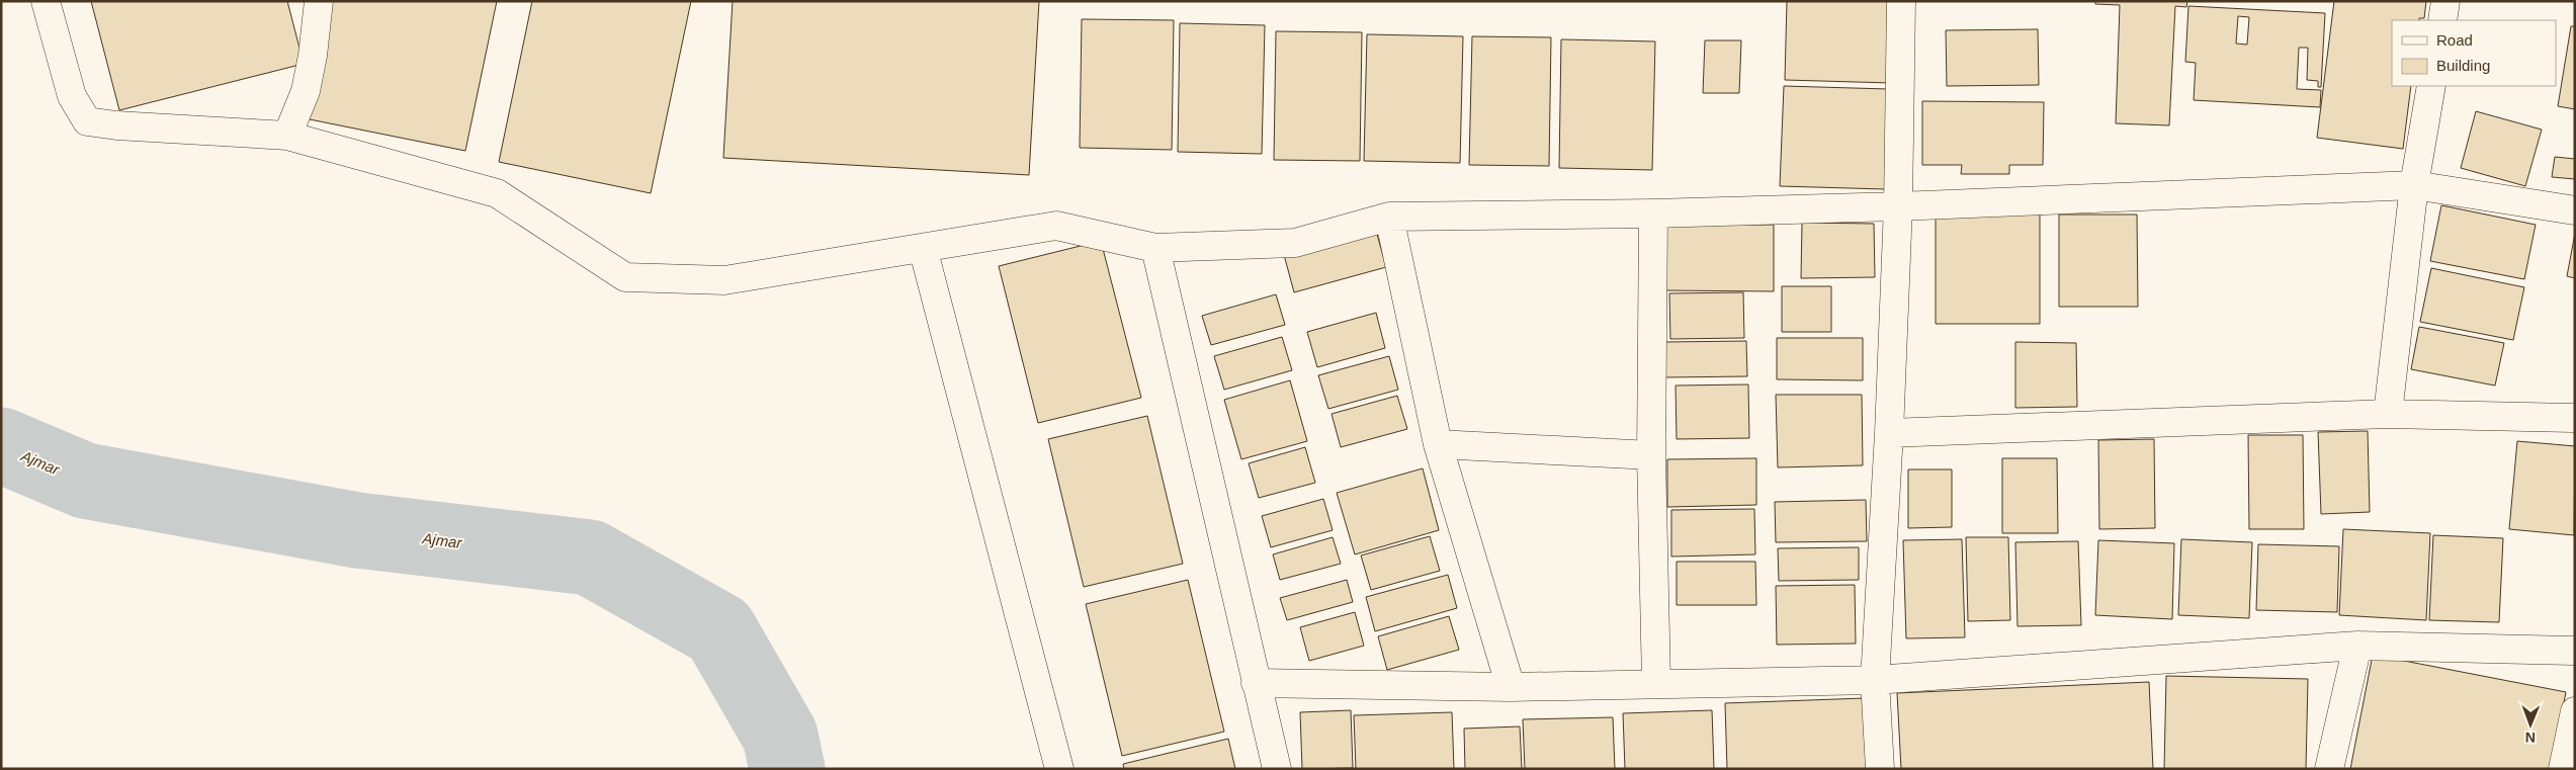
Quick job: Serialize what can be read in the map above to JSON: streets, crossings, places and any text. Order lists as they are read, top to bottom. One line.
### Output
{"water":["Ajmar"],"legend":["Road","Building"],"north":"bottom"}
